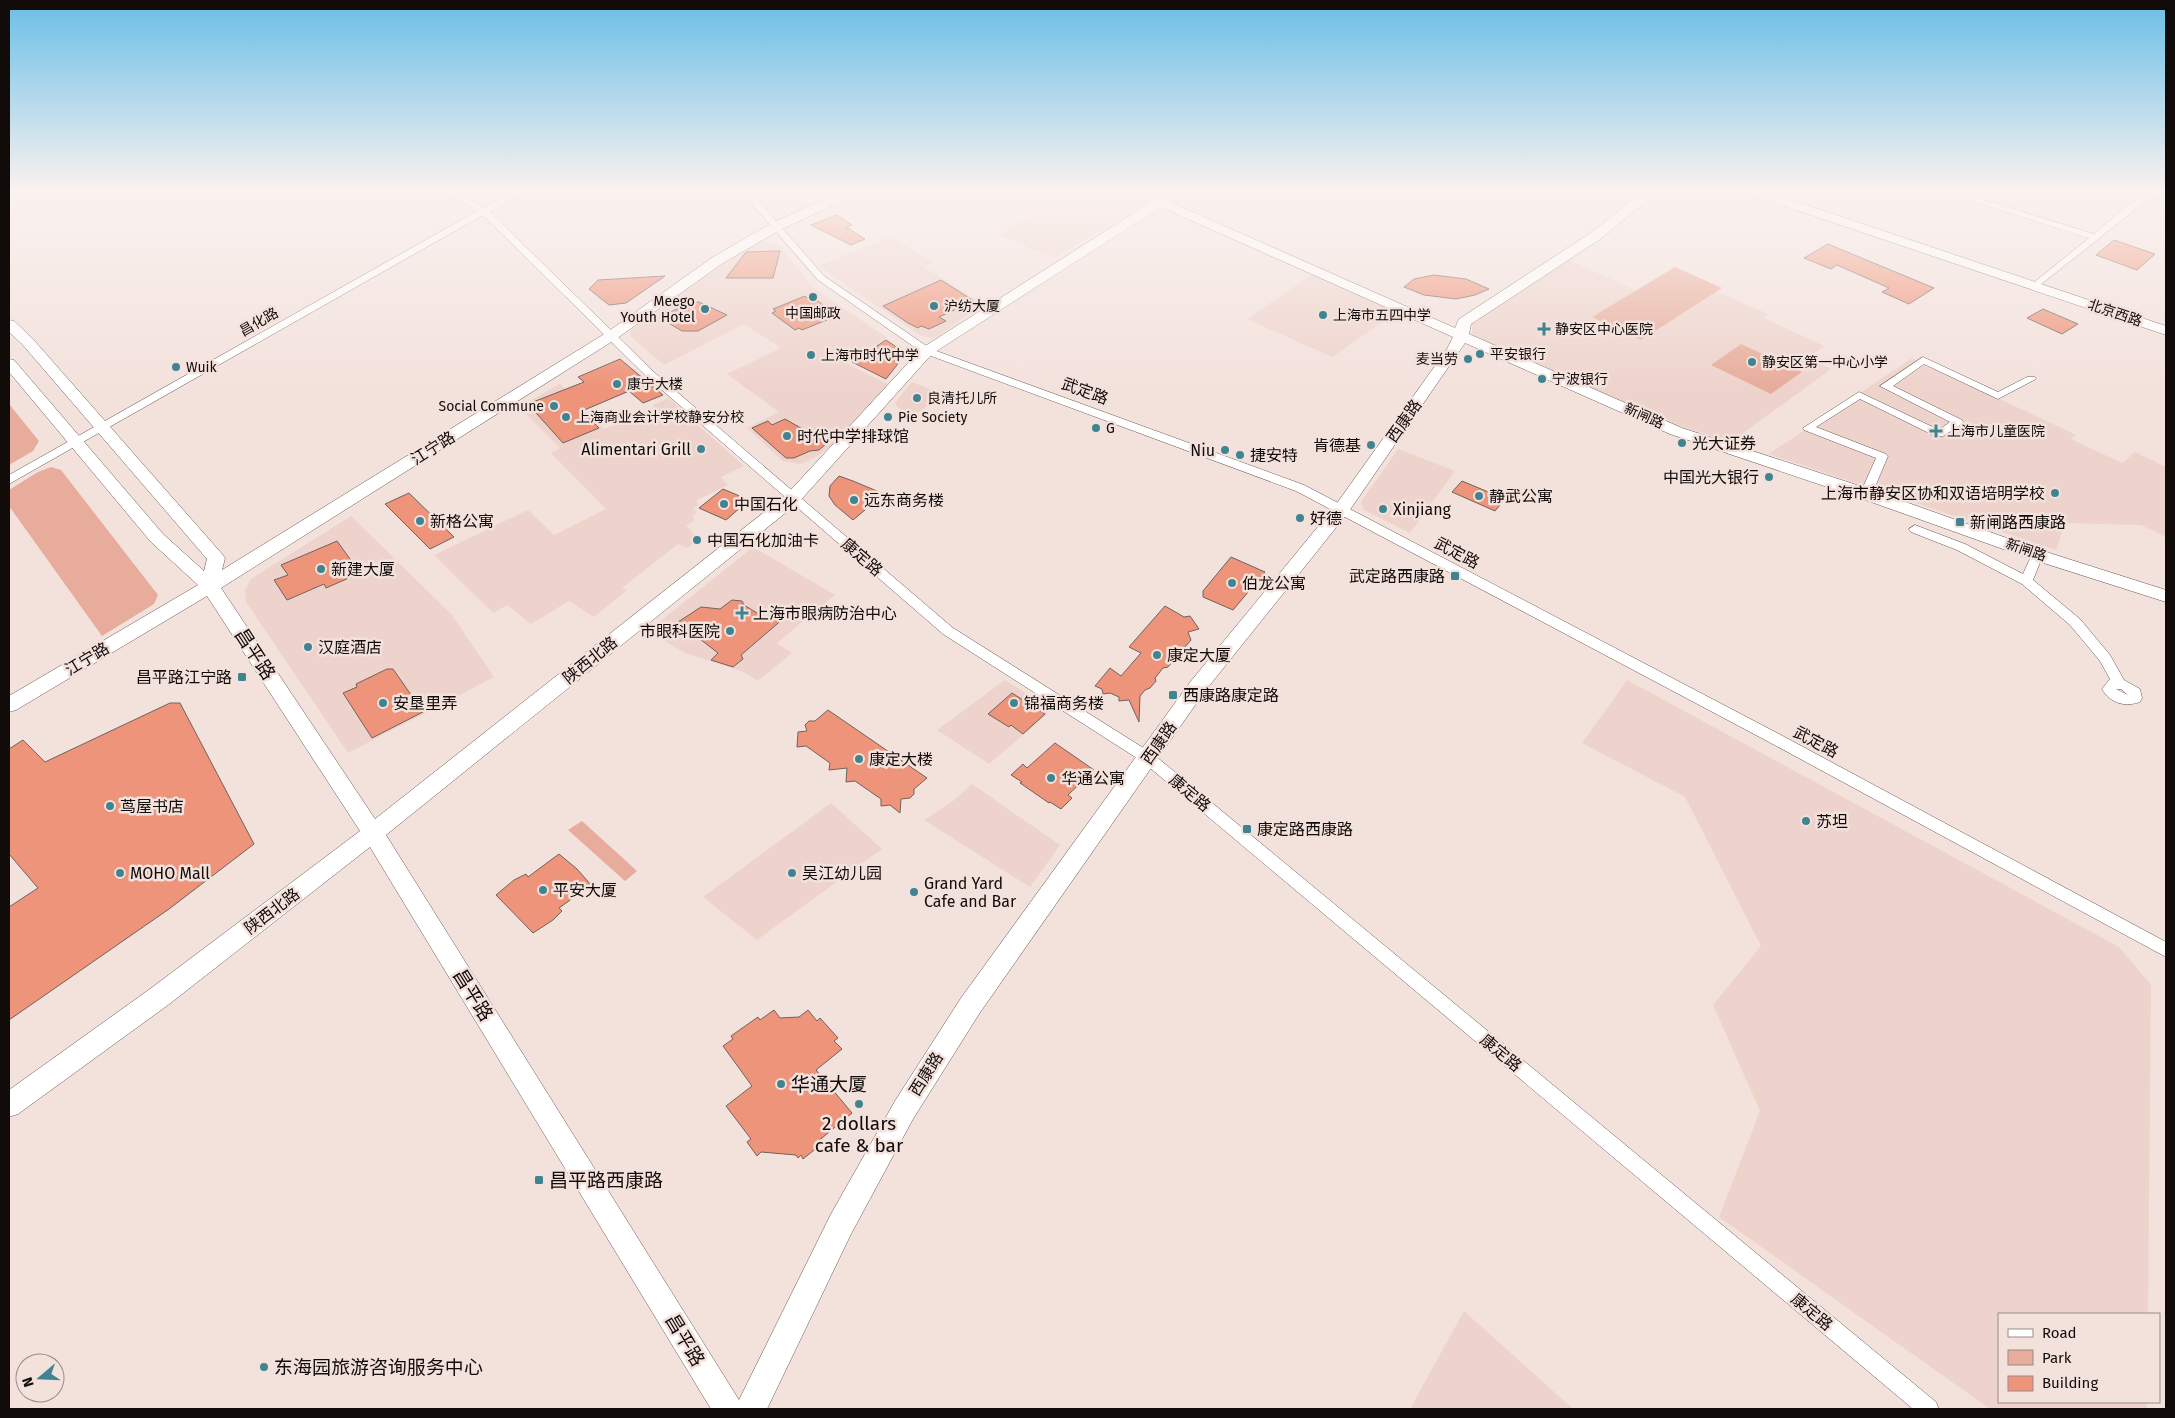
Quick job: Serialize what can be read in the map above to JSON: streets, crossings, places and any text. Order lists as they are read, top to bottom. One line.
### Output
{"streets":{"main road":["北京西路","新闸路","西康路","江宁路","昌平路","陕西北路"],"street":["昌化路","武定路","康定路"]},"crossings":[["昌化路","昌平路"],["武定路","西康路"],["武定路","陕西北路"],["新闸路","西康路"],["西康路","康定路"],["江宁路","康定路"],["江宁路","昌平路"],["康定路","陕西北路"],["昌平路","陕西北路"]],"places":{"other":["中国邮政","沪纺大厦","Meego Youth Hotel","上海市五四中学","平安银行","上海市时代中学","麦当劳","静安区第一中心小学","Wuik","宁波银行","康宁大楼","良清托儿所","Social Commune","上海商业会计学校静安分校","Pie Society","G","时代中学排球馆","光大证券","肯德基","Alimentari Grill","Niu","捷安特","中国光大银行","上海市静安区协和双语培明学校","静武公寓","远东商务楼","中国石化","Xinjiang","好德","新格公寓","中国石化加油卡","新建大厦","伯龙公寓","市眼科医院","汉庭酒店","康定大厦","安垦里弄","锦福商务楼","康定大楼","华通公寓","茑屋书店","苏坦","MOHO Mall","吴江幼儿园","平安大厦","Grand Yard Cafe and Bar","华通大厦","2 dollars cafe & bar","东海园旅游咨询服务中心"],"health":["静安区中心医院","上海市儿童医院","上海市眼病防治中心"],"transit":["新闸路西康路","武定路西康路","昌平路江宁路","西康路康定路","康定路西康路","昌平路西康路"]},"legend":["Road","Park","Building"],"north":"left"}
